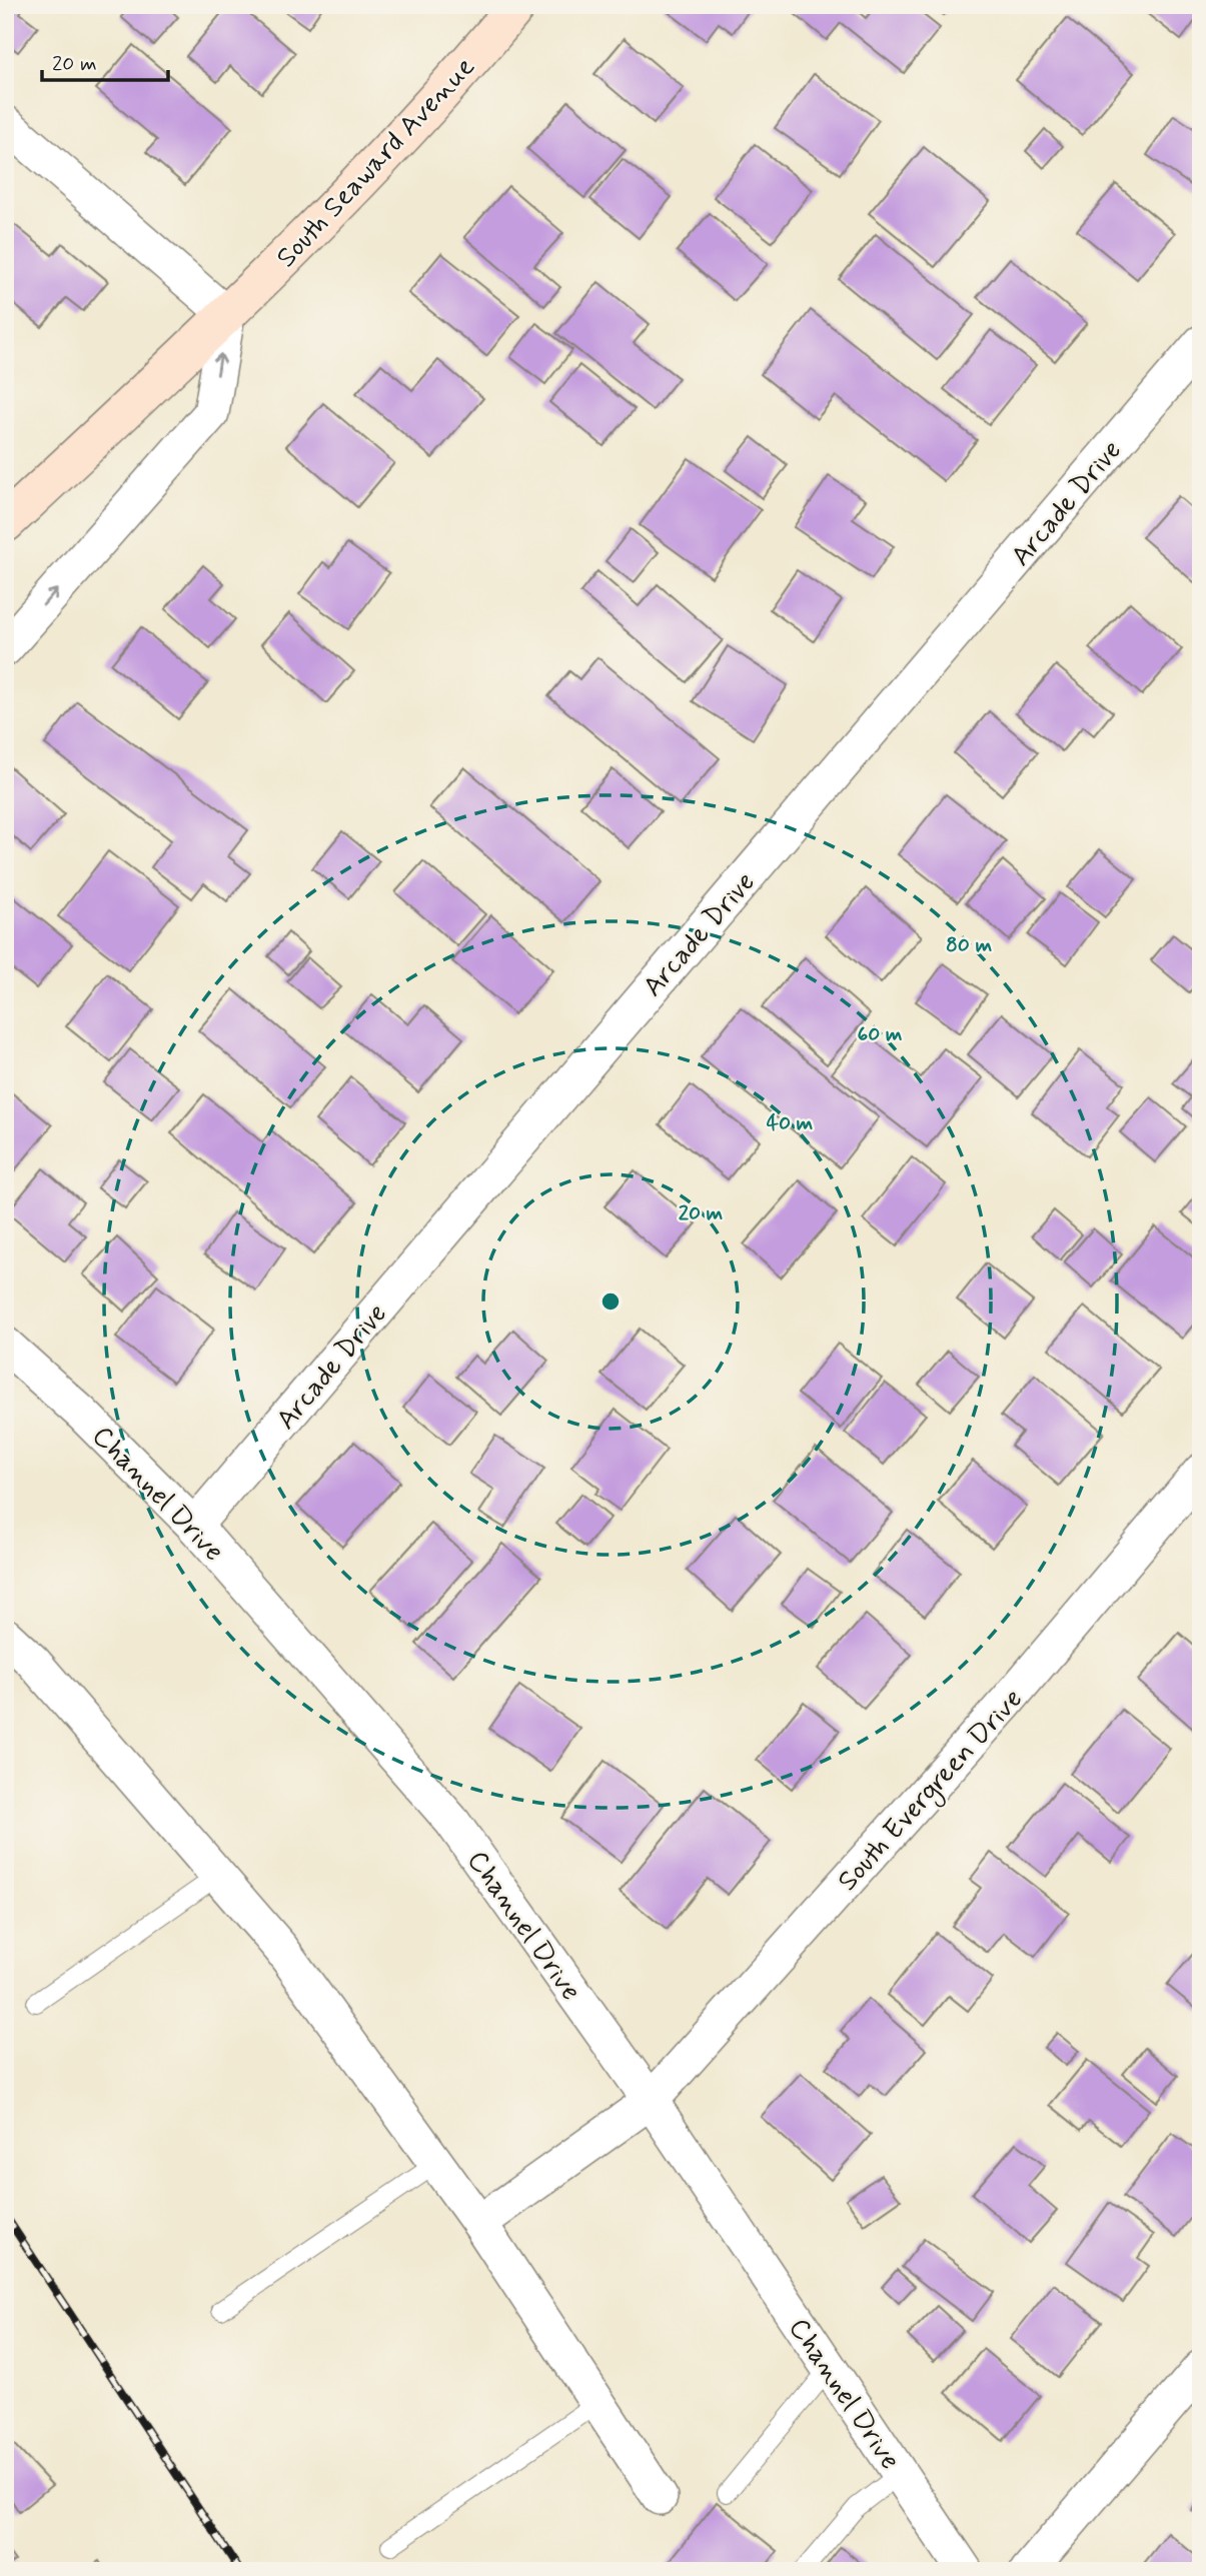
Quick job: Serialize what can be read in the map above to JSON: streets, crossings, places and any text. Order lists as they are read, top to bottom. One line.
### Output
{"streets":{"main road":["South Seaward Avenue"],"street":["Arcade Drive","Channel Drive","South Evergreen Drive"]},"crossings":[["Arcade Drive","Channel Drive"],["Channel Drive","South Evergreen Drive"]],"scale_bar":"20 m","rings":["80 m","60 m","40 m","20 m"]}
